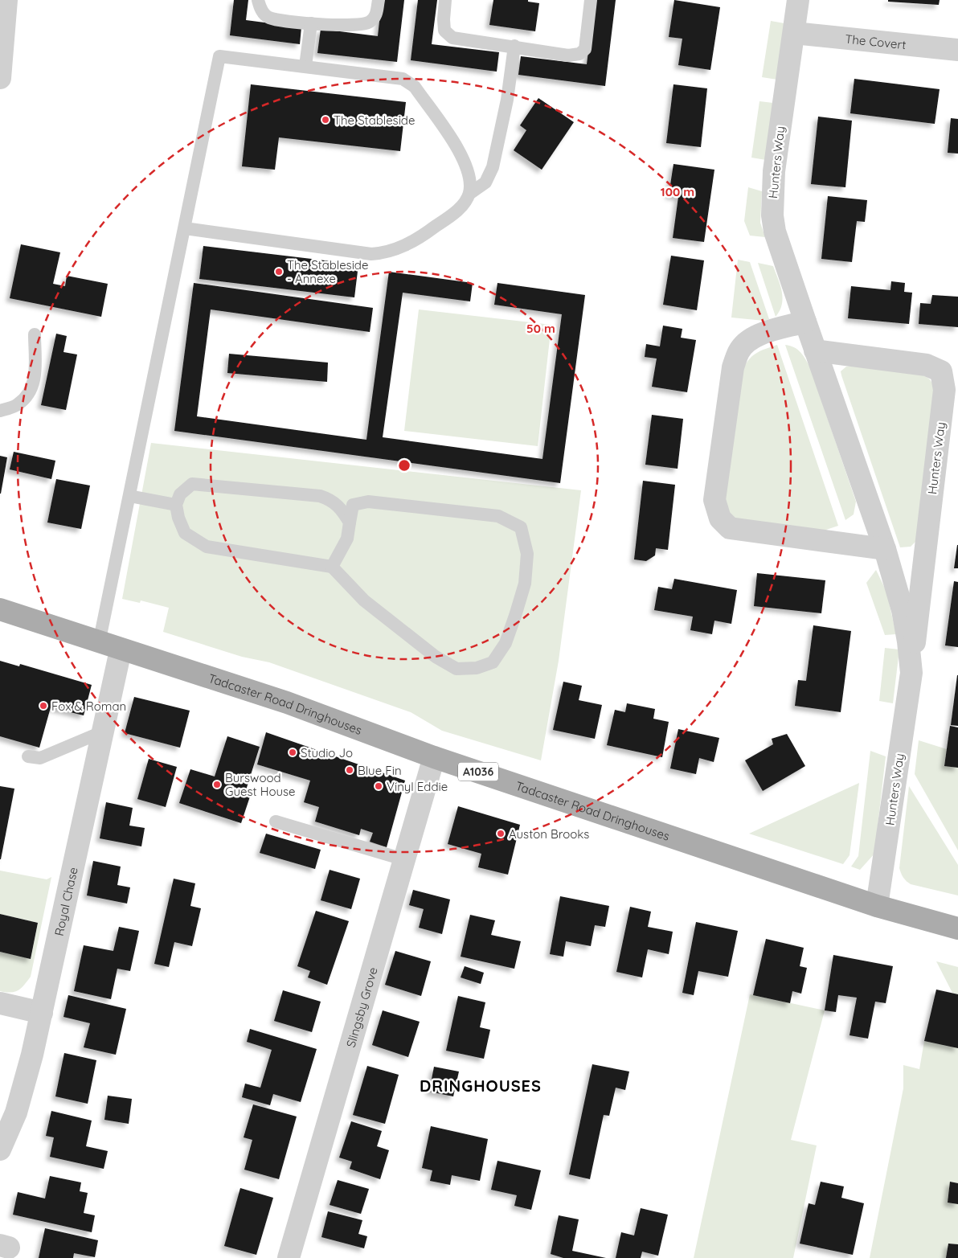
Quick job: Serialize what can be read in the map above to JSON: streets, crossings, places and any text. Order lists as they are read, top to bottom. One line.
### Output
{"streets":{"main road":["Tadcaster Road Dringhouses","A1036"],"street":["The Covert","Hunters Way","Royal Chase","Slingsby Grove"]},"crossings":[["The Covert","Hunters Way"],["Hunters Way","Tadcaster Road Dringhouses"],["Tadcaster Road Dringhouses","Royal Chase"],["Tadcaster Road Dringhouses","Slingsby Grove"]],"districts":["DRINGHOUSES"],"places":["The Stableside","The Stableside - Annexe","Fox & Roman","Studio Jo","Blue Fin","Burswood Guest House","Vinyl Eddie","Auston Brooks"],"rings":["100 m","50 m"]}
